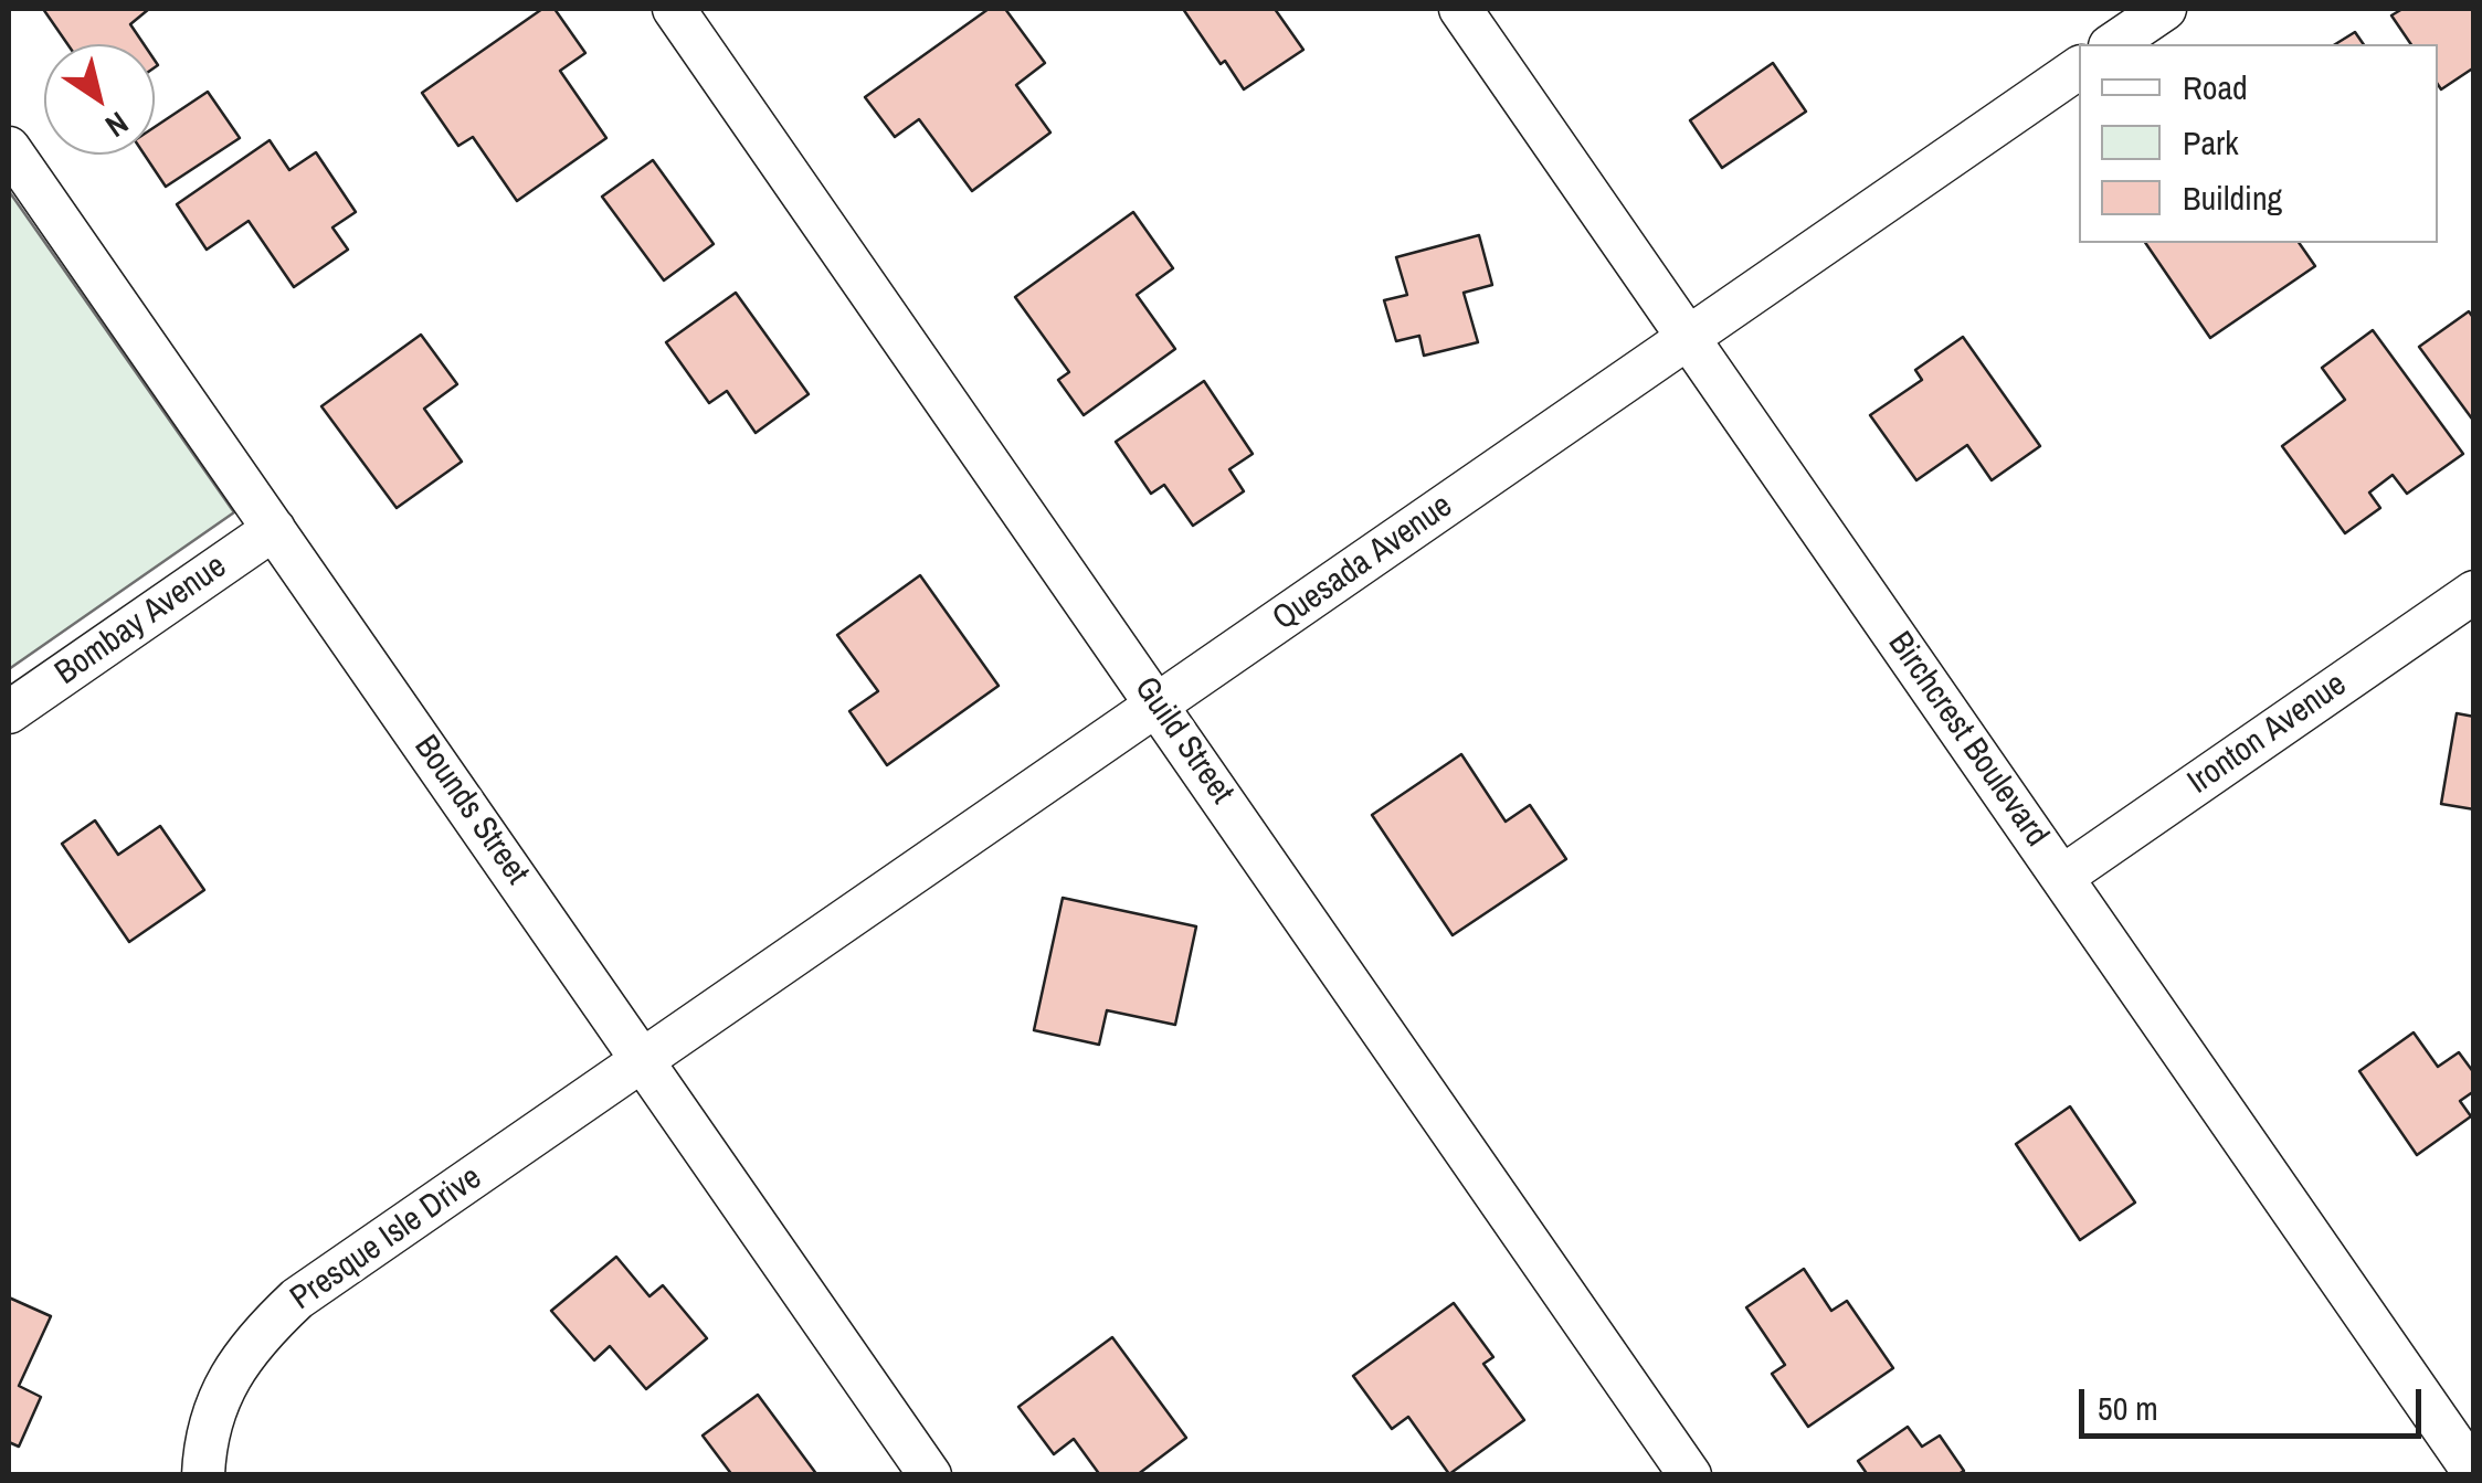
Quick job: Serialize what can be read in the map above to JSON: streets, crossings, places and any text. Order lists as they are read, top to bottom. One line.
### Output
{"streets":{"street":["Quesada Avenue","Bombay Avenue","Ironton Avenue","Birchcrest Boulevard","Guild Street","Bounds Street","Presque Isle Drive"]},"crossings":[["Quesada Avenue","Birchcrest Boulevard"],["Quesada Avenue","Guild Street"],["Quesada Avenue","Bounds Street"],["Quesada Avenue","Presque Isle Drive"],["Bombay Avenue","Bounds Street"],["Ironton Avenue","Birchcrest Boulevard"],["Bounds Street","Presque Isle Drive"]],"legend":["Road","Park","Building"],"scale_bar":"50 m","north":"bottom right"}
